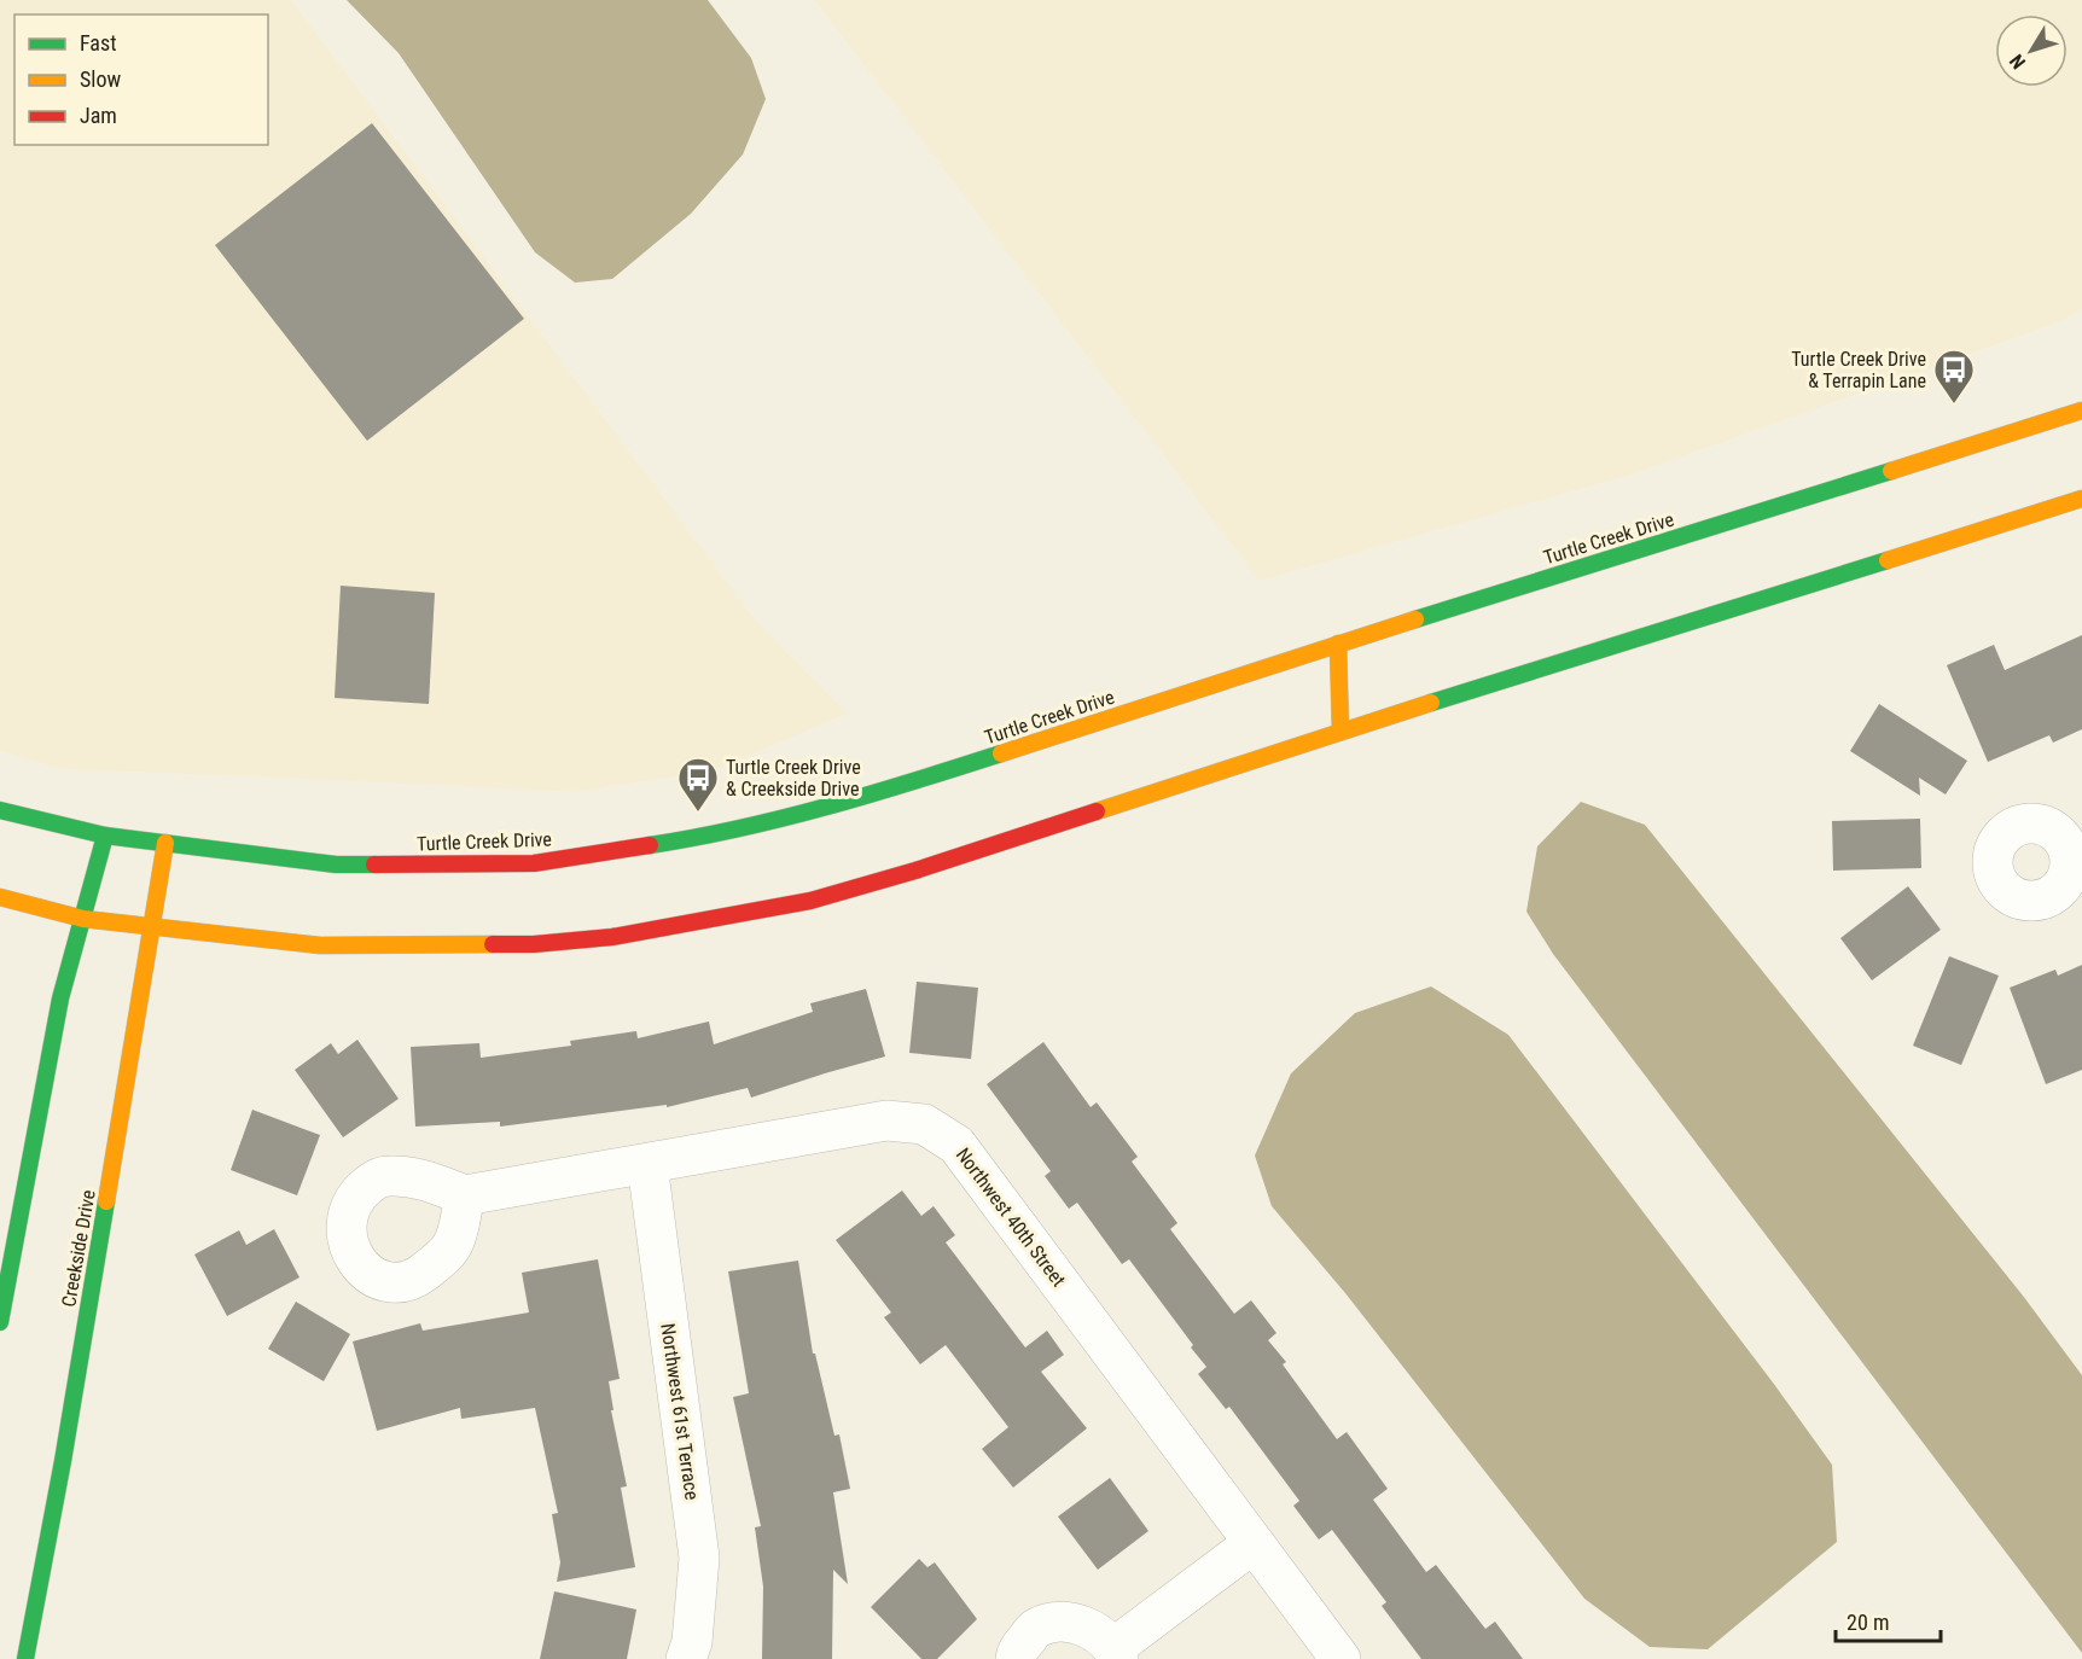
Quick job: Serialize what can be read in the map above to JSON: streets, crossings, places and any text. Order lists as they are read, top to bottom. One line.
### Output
{"streets":{"street":["Turtle Creek Drive","Northwest 40th Street","Creekside Drive","Northwest 61st Terrace"]},"crossings":[["Turtle Creek Drive","Creekside Drive"],["Northwest 40th Street","Northwest 61st Terrace"]],"places":{"bus stop":["Turtle Creek Drive & Terrapin Lane","Turtle Creek Drive & Creekside Drive"]},"legend":["Fast","Slow","Jam"],"scale_bar":"20 m","north":"bottom left"}
